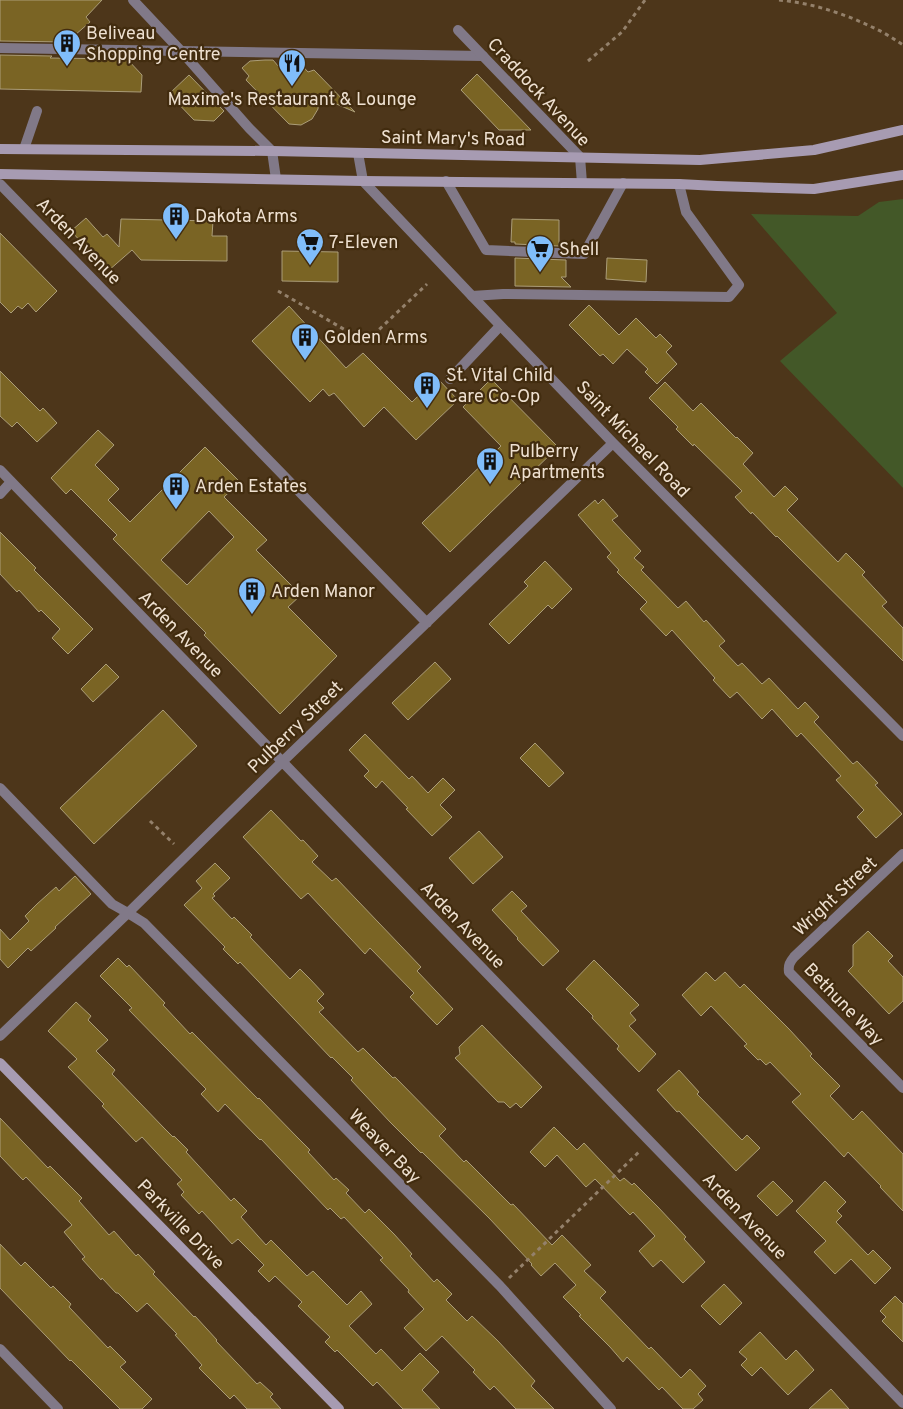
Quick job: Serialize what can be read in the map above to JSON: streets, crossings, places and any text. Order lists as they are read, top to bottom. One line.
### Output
{"streets":{"main road":["Saint Mary's Road","Parkville Drive"],"street":["Craddock Avenue","Arden Avenue","Saint Michael Road","Pulberry Street","Wright Street","Bethune Way","Weaver Bay"]},"crossings":[["Craddock Avenue","Saint Mary's Road"],["Arden Avenue","Pulberry Street"],["Saint Michael Road","Pulberry Street"],["Pulberry Street","Weaver Bay"],["Wright Street","Bethune Way"]],"places":{"building":["Beliveau Shopping Centre","Dakota Arms","Golden Arms","St. Vital Child Care Co-Op","Pulberry Apartments","Arden Estates","Arden Manor"],"restaurant":["Maxime's Restaurant & Lounge"],"supermarket":["7-Eleven","Shell"]}}
